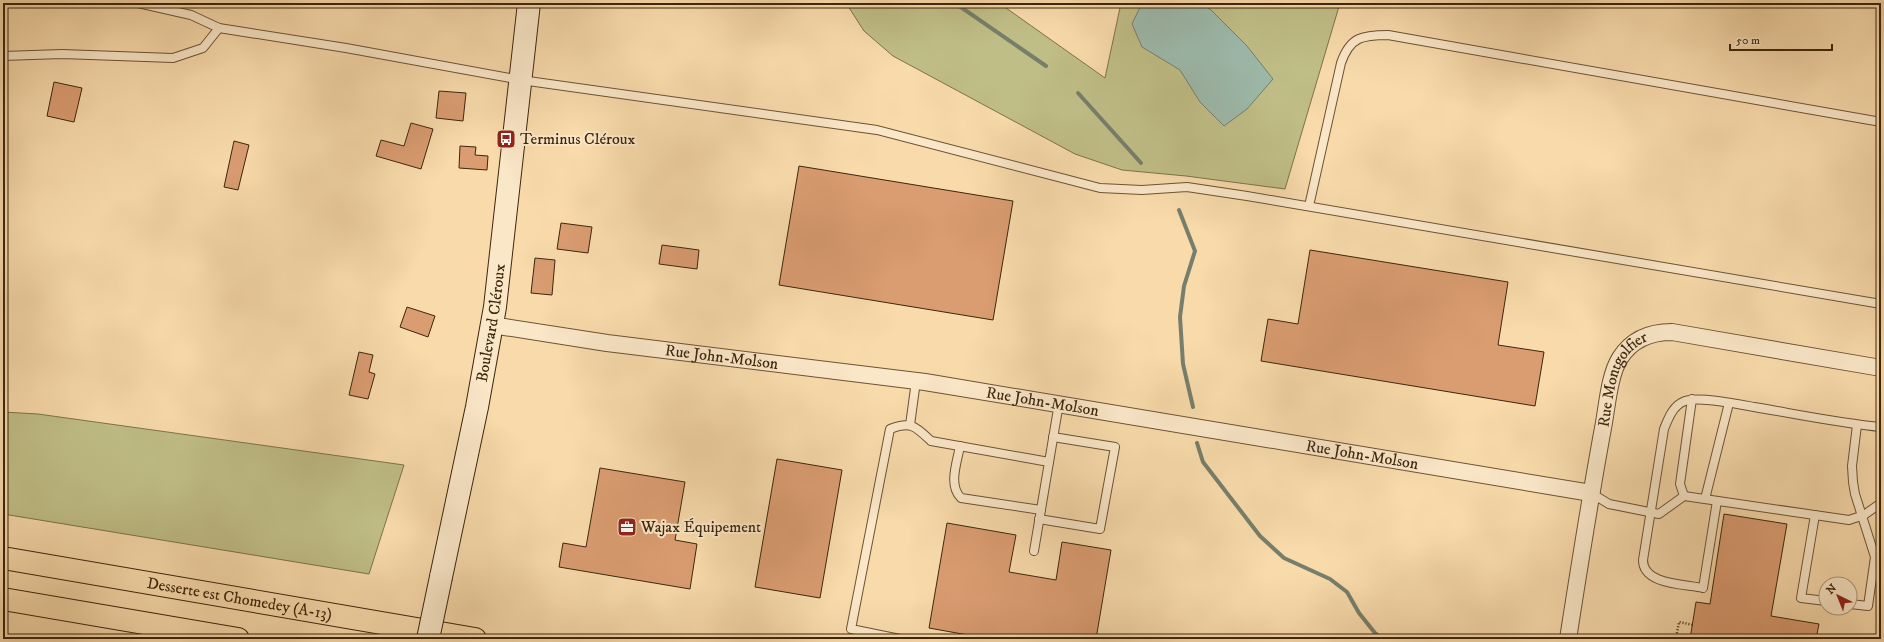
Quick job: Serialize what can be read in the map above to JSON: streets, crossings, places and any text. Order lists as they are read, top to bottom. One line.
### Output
{"streets":{"main road":["Desserte est Chomedey (A-13)"],"street":["Boulevard Cléroux","Rue John-Molson","Rue Montgolfier"]},"crossings":[["Boulevard Cléroux","Rue John-Molson"],["Rue John-Molson","Rue Montgolfier"]],"places":{"bus stop":["Terminus Cléroux"],"office":["Wajax Équipement"]},"scale_bar":"50 m","north":"top left"}
